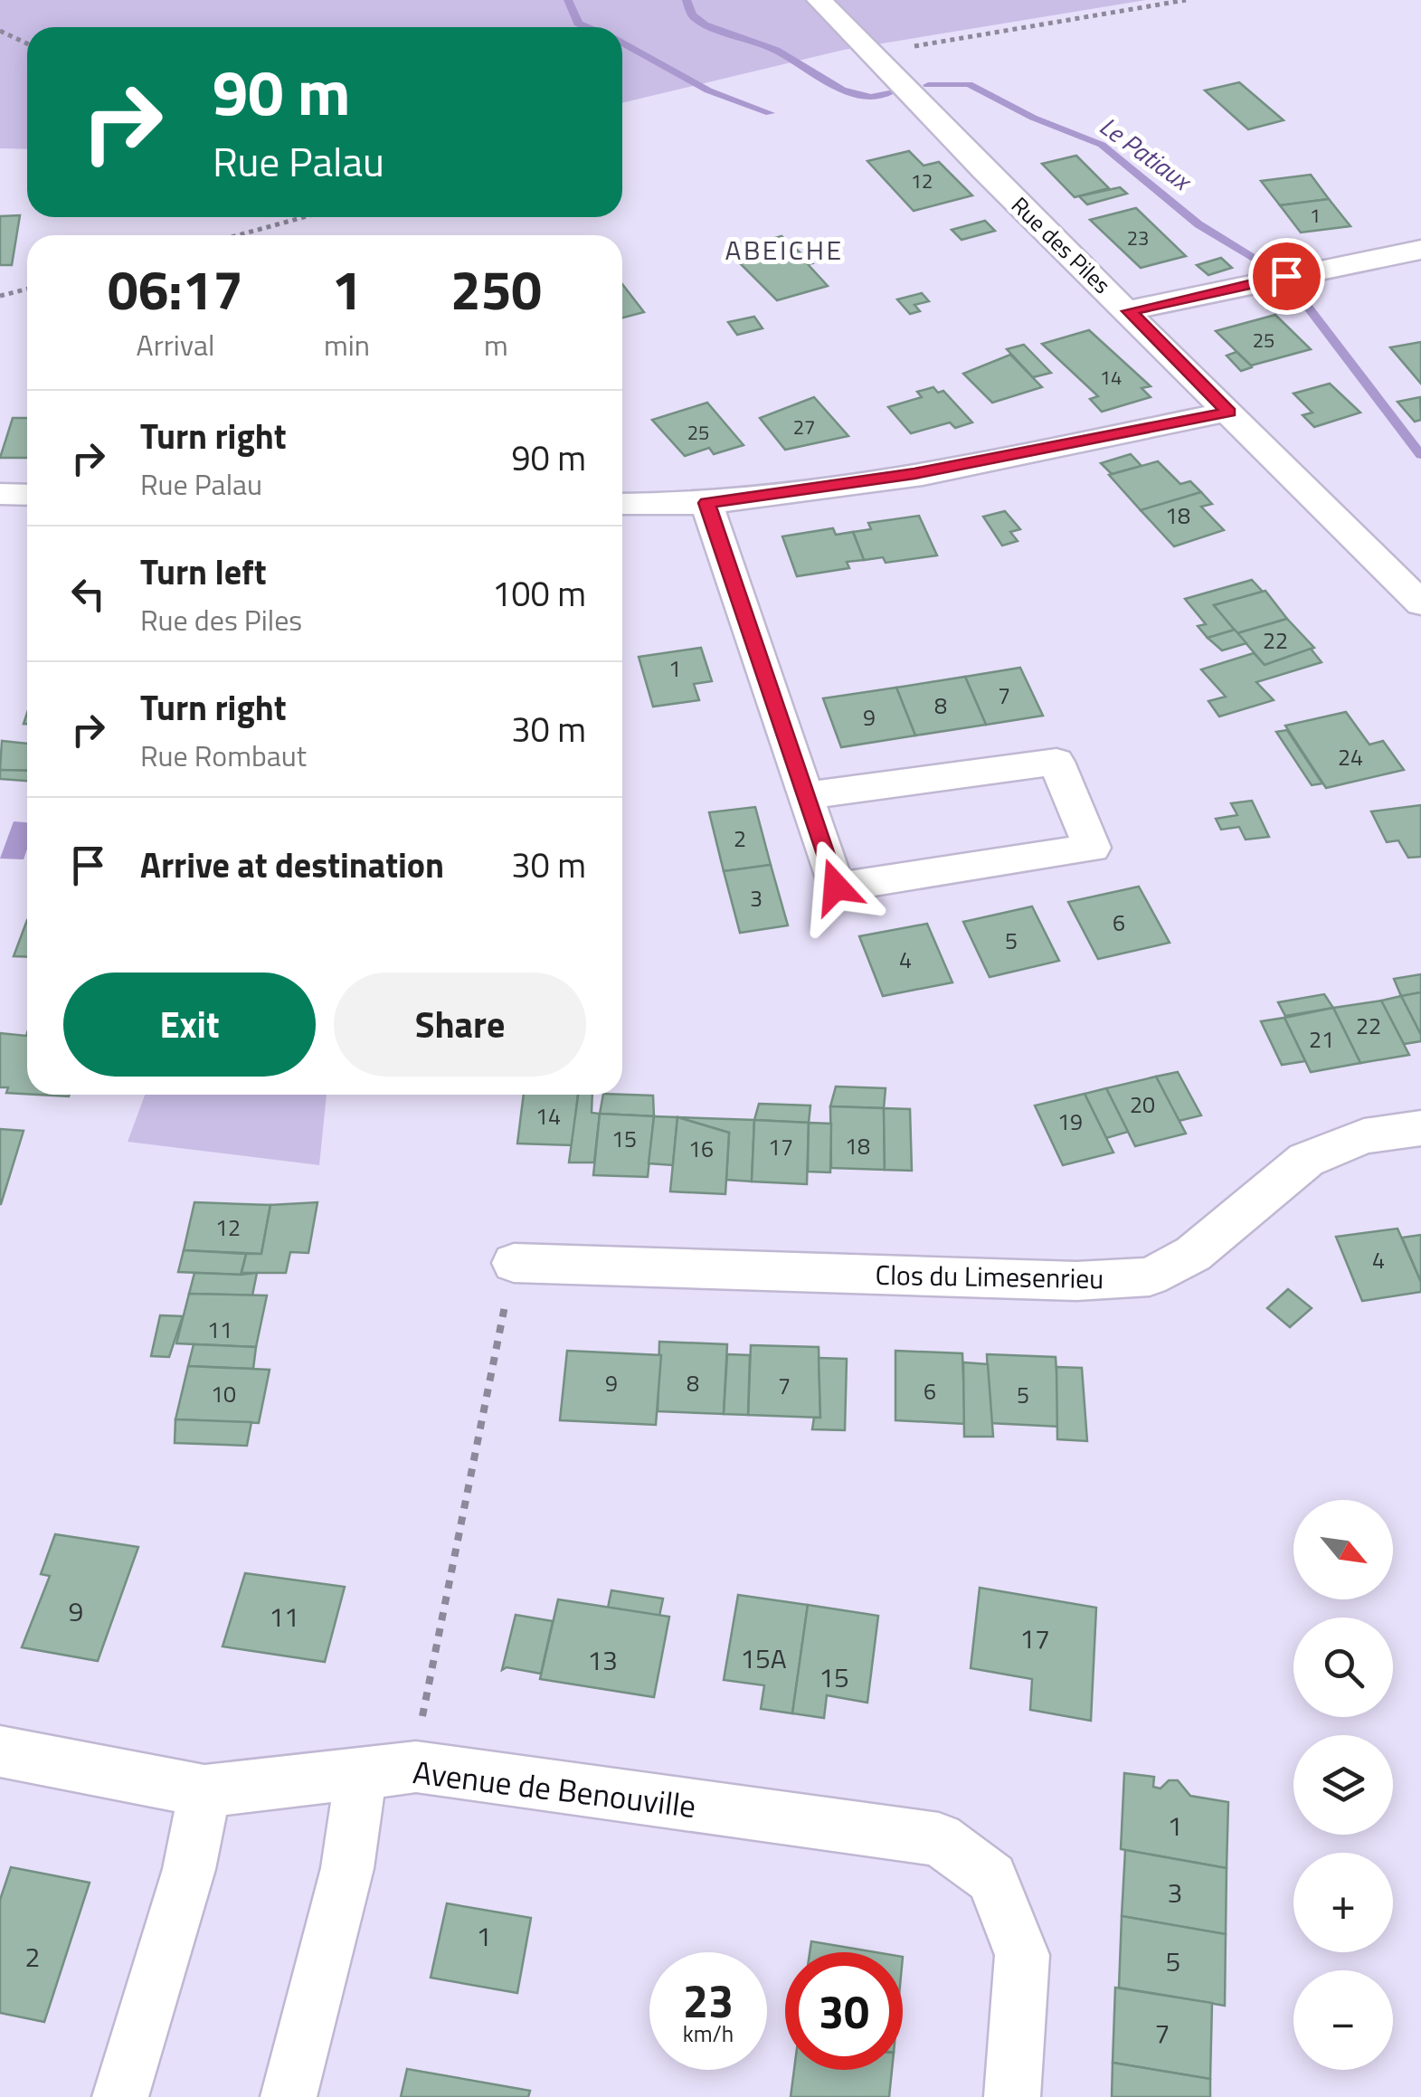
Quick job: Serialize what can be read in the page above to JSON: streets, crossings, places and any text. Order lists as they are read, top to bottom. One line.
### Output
{"streets":{"street":["Rue des Piles","Clos du Limesenrieu","Avenue de Benouville"]},"districts":["ABEICHE"],"water":["Le Patiaux"],"house_numbers":["12","1","23","25","14","27","25","18","22","1","7","8","9","24","2","3","6","5","4","22","21","20","14","19","15","18","17","16","12","4","11","9","8","7","6","10","5","9","11","17","15A","13","15","1","3","1","2","5","7"],"north":"bottom right","page":{"turn":["90 m","Rue Palau"],"eta":["06:17","Arrival","1","min","250","m"],"list":[{"name":"Turn right","note":"Rue Palau","value":"90 m"},{"name":"Turn left","note":"Rue des Piles","value":"100 m"},{"name":"Turn right","note":"Rue Rombaut","value":"30 m"},{"name":"Arrive at destination","value":"30 m"}],"buttons":["Exit","Share"],"map_buttons":["+","−"],"speed":"23 km/h","limit":"30"}}
